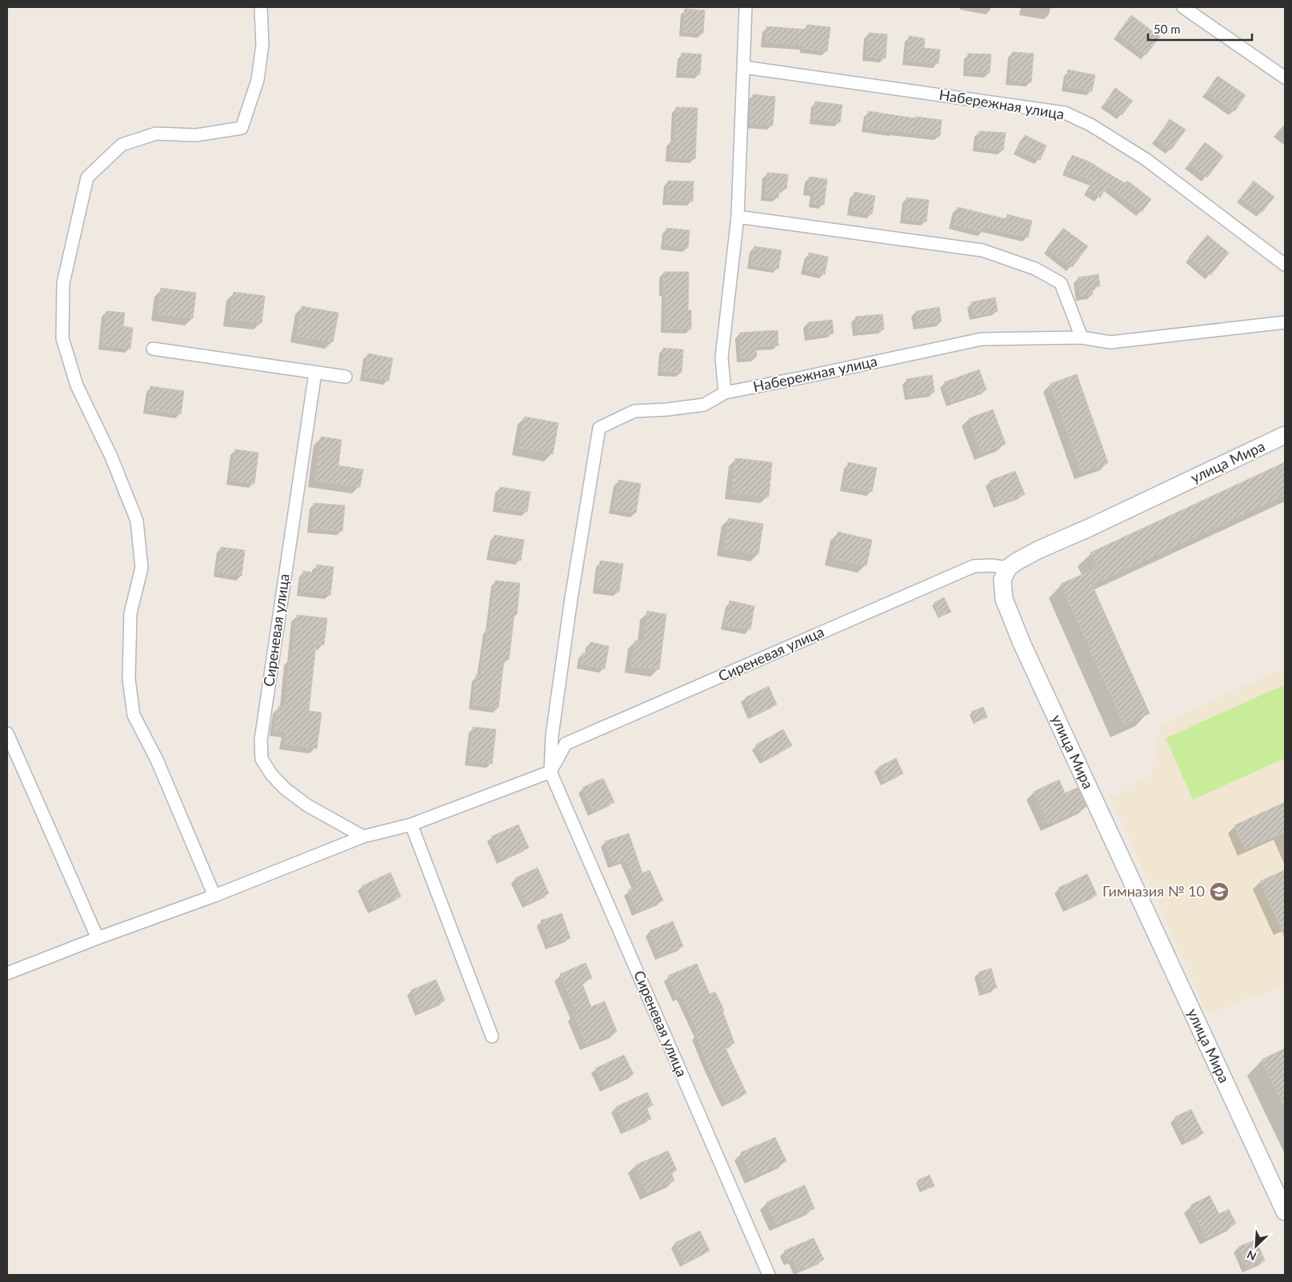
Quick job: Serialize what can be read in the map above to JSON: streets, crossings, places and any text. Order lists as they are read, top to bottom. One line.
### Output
{"streets":{"street":["Набережная улица","улица Мира","Сиреневая улица"]},"crossings":[["Набережная улица","Сиреневая улица"],["улица Мира","Сиреневая улица"]],"places":{"school or university":["Гимназия № 10"]},"scale_bar":"50 m","north":"bottom left"}
